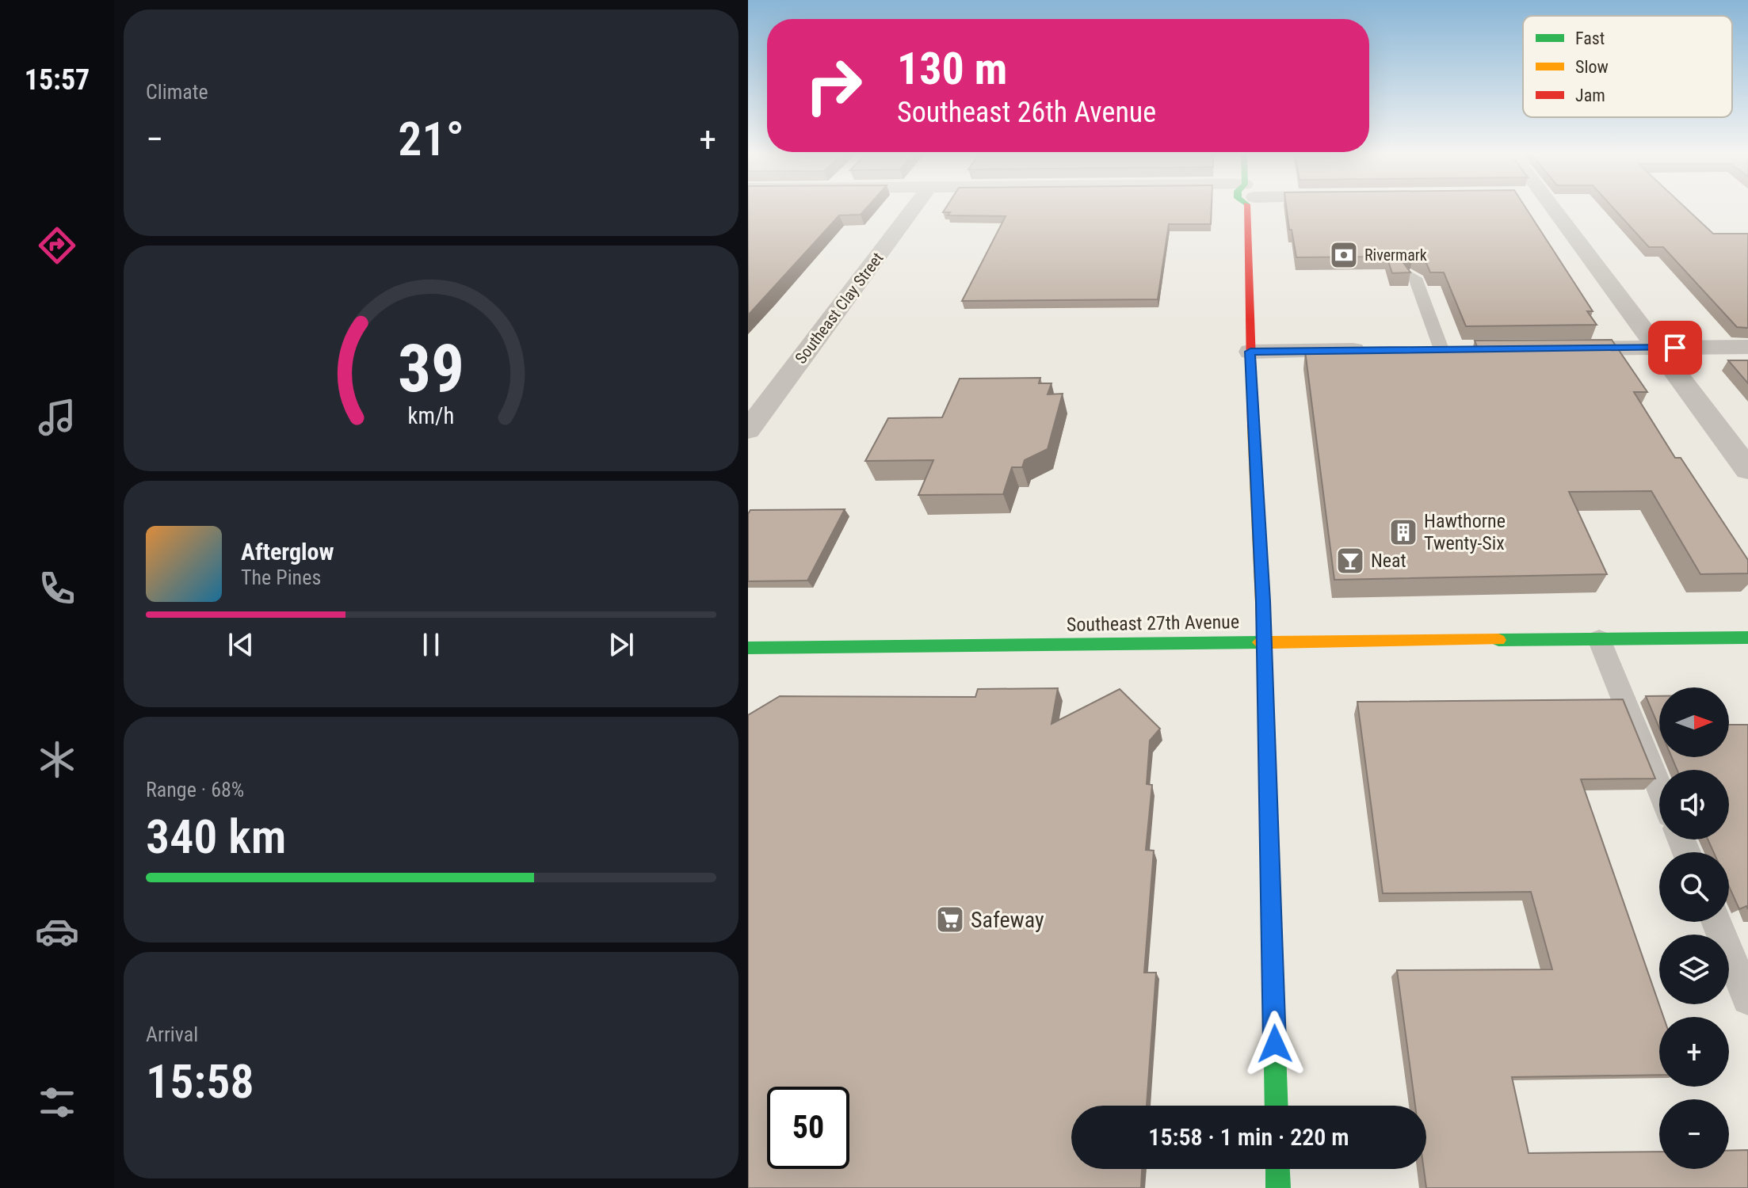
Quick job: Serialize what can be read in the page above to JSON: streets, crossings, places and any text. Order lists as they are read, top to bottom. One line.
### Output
{"streets":{"main road":["Southeast 27th Avenue"],"street":["Southeast Clay Street"]},"places":{"bank":["Rivermark"],"building":["Hawthorne Twenty-Six"],"bar":["Neat"],"supermarket":["Safeway"]},"legend":["Fast","Slow","Jam"],"north":"right","page":{"tabs":"15:57","tile":["Climate",["Range · 68%","340 km"],["Arrival","15:58"]],"turn":["130 m","Southeast 26th Avenue"],"heat":["−","21°","+"],"song":["Afterglow","The Pines"],"map_buttons":["+","−"],"limit":"50","trip":"15:58 · 1 min · 220 m","gauge":["39","km/h"]}}
